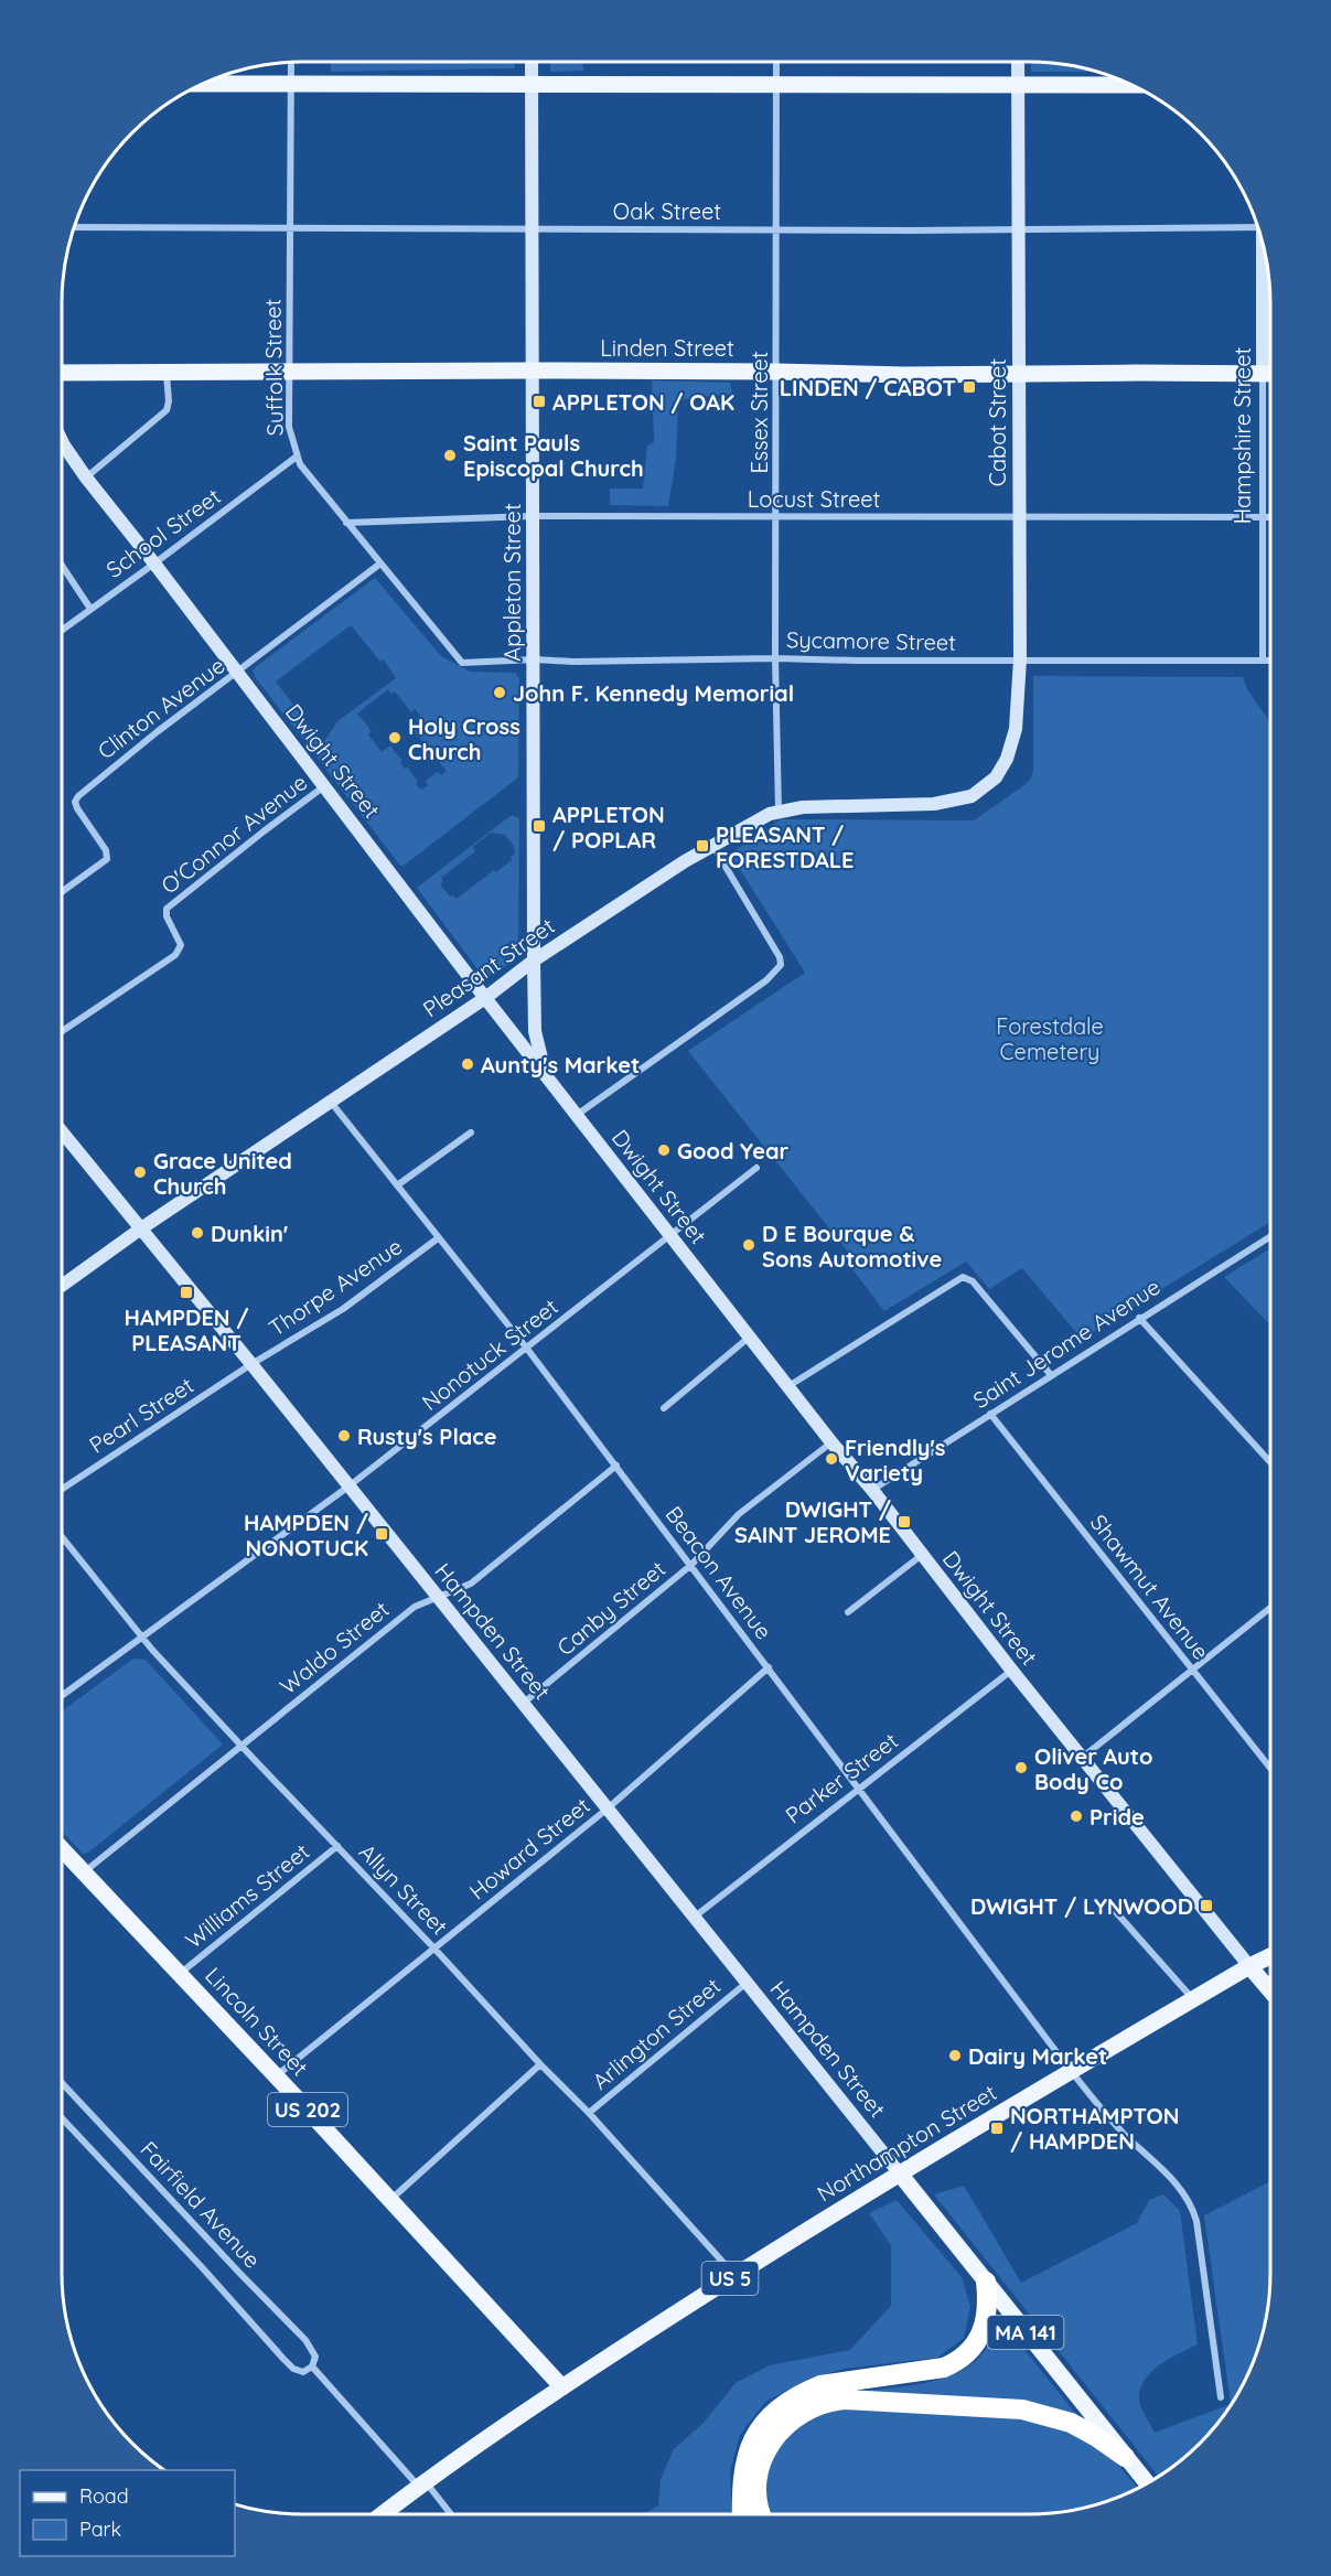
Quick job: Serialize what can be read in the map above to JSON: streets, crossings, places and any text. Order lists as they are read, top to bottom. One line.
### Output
{"streets":{"main road":["Linden Street","Cabot Street","Hampshire Street","Appleton Street","Dwight Street","Pleasant Street","Hampden Street","Lincoln Street","US 202","Northampton Street","US 5","MA 141"],"street":["Oak Street","Suffolk Street","Essex Street","Locust Street","School Street","Sycamore Street","Clinton Avenue","O'Connor Avenue","Thorpe Avenue","Saint Jerome Avenue","Nonotuck Street","Pearl Street","Beacon Avenue","Shawmut Avenue","Canby Street","Waldo Street","Parker Street","Howard Street","Allyn Street","Williams Street","Arlington Street","Fairfield Avenue"]},"crossings":[["Oak Street","Suffolk Street"],["Oak Street","Essex Street"],["Oak Street","Cabot Street"],["Oak Street","Appleton Street"],["Linden Street","Suffolk Street"],["Linden Street","Essex Street"],["Linden Street","Cabot Street"],["Linden Street","Hampshire Street"],["Linden Street","Appleton Street"],["Suffolk Street","Locust Street"],["Suffolk Street","School Street"],["Suffolk Street","Sycamore Street"],["Suffolk Street","Clinton Avenue"],["Essex Street","Locust Street"],["Essex Street","Sycamore Street"],["Essex Street","Pleasant Street"],["Cabot Street","Locust Street"],["Cabot Street","Sycamore Street"],["Cabot Street","Pleasant Street"],["Hampshire Street","Locust Street"],["Hampshire Street","Sycamore Street"],["Locust Street","Appleton Street"],["School Street","Dwight Street"],["Appleton Street","Sycamore Street"],["Appleton Street","Dwight Street"],["Appleton Street","Pleasant Street"],["Clinton Avenue","Dwight Street"],["Dwight Street","O'Connor Avenue"],["Dwight Street","Pleasant Street"],["Dwight Street","Saint Jerome Avenue"],["Dwight Street","Nonotuck Street"],["Dwight Street","Canby Street"],["Dwight Street","Parker Street"],["Dwight Street","Northampton Street"],["Pleasant Street","Beacon Avenue"],["Pleasant Street","Hampden Street"],["Thorpe Avenue","Pearl Street"],["Thorpe Avenue","Beacon Avenue"],["Thorpe Avenue","Hampden Street"],["Saint Jerome Avenue","Shawmut Avenue"],["Nonotuck Street","Beacon Avenue"],["Nonotuck Street","Hampden Street"],["Nonotuck Street","Allyn Street"],["Pearl Street","Hampden Street"],["Beacon Avenue","Canby Street"],["Beacon Avenue","Waldo Street"],["Beacon Avenue","Parker Street"],["Beacon Avenue","Howard Street"],["Beacon Avenue","Northampton Street"],["Canby Street","Hampden Street"],["Hampden Street","Waldo Street"],["Hampden Street","Parker Street"],["Hampden Street","Howard Street"],["Hampden Street","Arlington Street"],["Hampden Street","Northampton Street"],["Hampden Street","MA 141"],["Waldo Street","Allyn Street"],["Waldo Street","Lincoln Street"],["Howard Street","Allyn Street"],["Howard Street","Lincoln Street"],["Allyn Street","Williams Street"],["Allyn Street","Arlington Street"],["Allyn Street","Northampton Street"],["Williams Street","Lincoln Street"],["Lincoln Street","Northampton Street"],["Lincoln Street","US 5"],["Northampton Street","US 5"],["Northampton Street","MA 141"],["Fairfield Avenue","US 5"]],"parks":["Forestdale Cemetery"],"places":{"transit":["LINDEN / CABOT","APPLETON / OAK","APPLETON / POPLAR","PLEASANT / FORESTDALE","HAMPDEN / PLEASANT","DWIGHT / SAINT JEROME","HAMPDEN / NONOTUCK","DWIGHT / LYNWOOD","NORTHAMPTON / HAMPDEN"],"other":["Saint Pauls Episcopal Church","John F. Kennedy Memorial","Holy Cross Church","Aunty's Market","Good Year","Grace United Church","Dunkin'","D E Bourque & Sons Automotive","Rusty's Place","Friendly's Variety","Oliver Auto Body Co","Pride","Dairy Market"]},"legend":["Road","Park"]}
